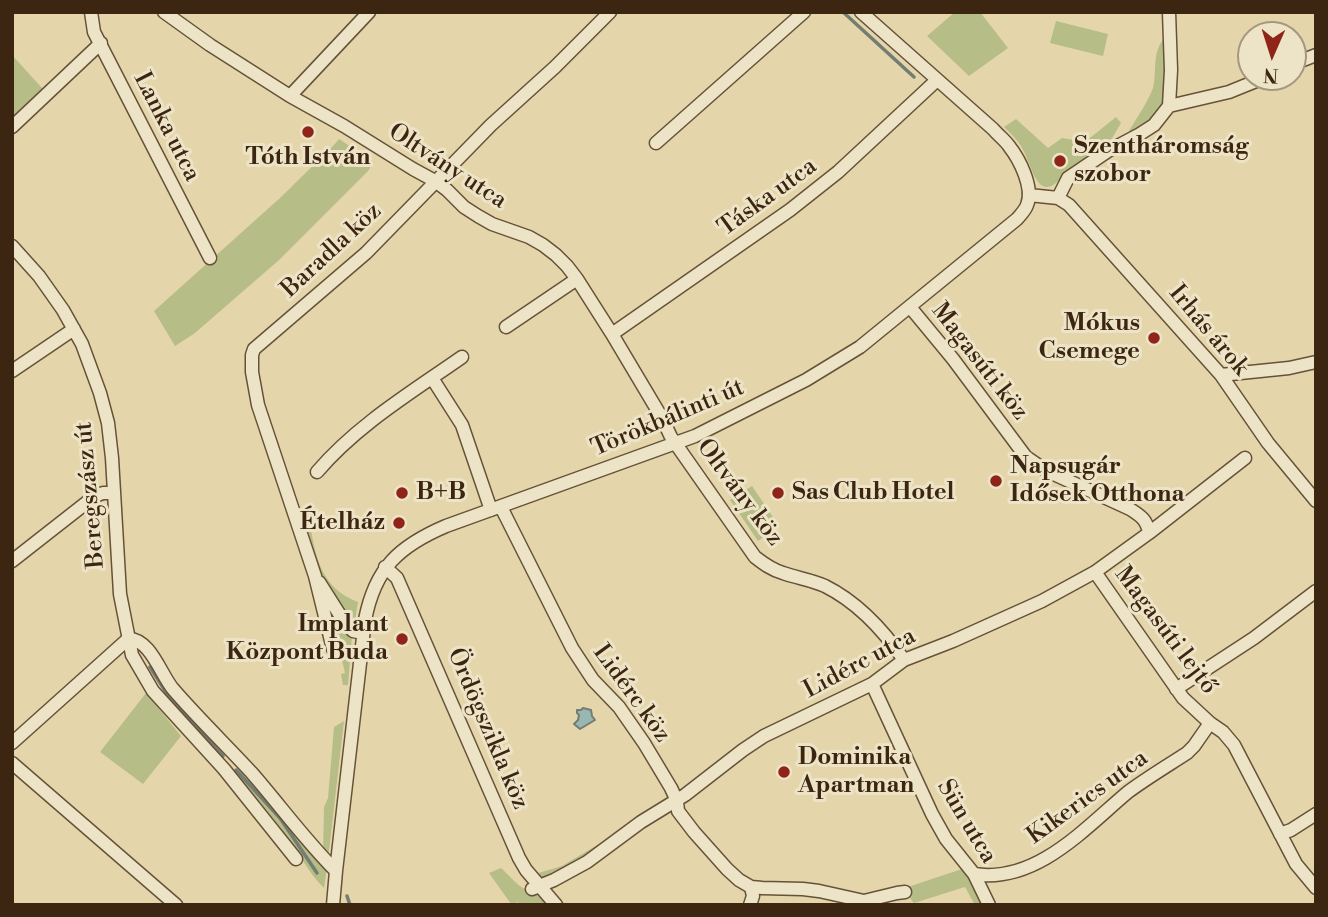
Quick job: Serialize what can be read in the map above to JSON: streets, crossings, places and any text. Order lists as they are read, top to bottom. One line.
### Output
{"streets":{"street":["Lanka utca","Oltvány utca","Táska utca","Baradla köz","Irhás árok","Magasúti köz","Törökbálinti út","Oltvány köz","Beregszász út","Magasúti lejtő","Lidérc utca","Lidérc köz","Ördögszikla köz","Kikerics utca","Sün utca"]},"crossings":[["Oltvány utca","Táska utca"],["Oltvány utca","Baradla köz"],["Oltvány utca","Törökbálinti út"],["Oltvány utca","Oltvány köz"],["Magasúti köz","Törökbálinti út"],["Magasúti köz","Lidérc utca"],["Törökbálinti út","Oltvány köz"],["Törökbálinti út","Lidérc köz"],["Törökbálinti út","Ördögszikla köz"],["Oltvány köz","Lidérc utca"],["Magasúti lejtő","Lidérc utca"],["Magasúti lejtő","Kikerics utca"],["Lidérc utca","Lidérc köz"],["Lidérc utca","Ördögszikla köz"],["Lidérc utca","Sün utca"],["Kikerics utca","Sün utca"]],"places":["Tóth István","Szentháromság szobor","Mókus Csemege","Napsugár Idősek Otthona","B+B","Sas Club Hotel","Ételház","Implant Központ Buda","Dominika Apartman"],"north":"bottom"}
